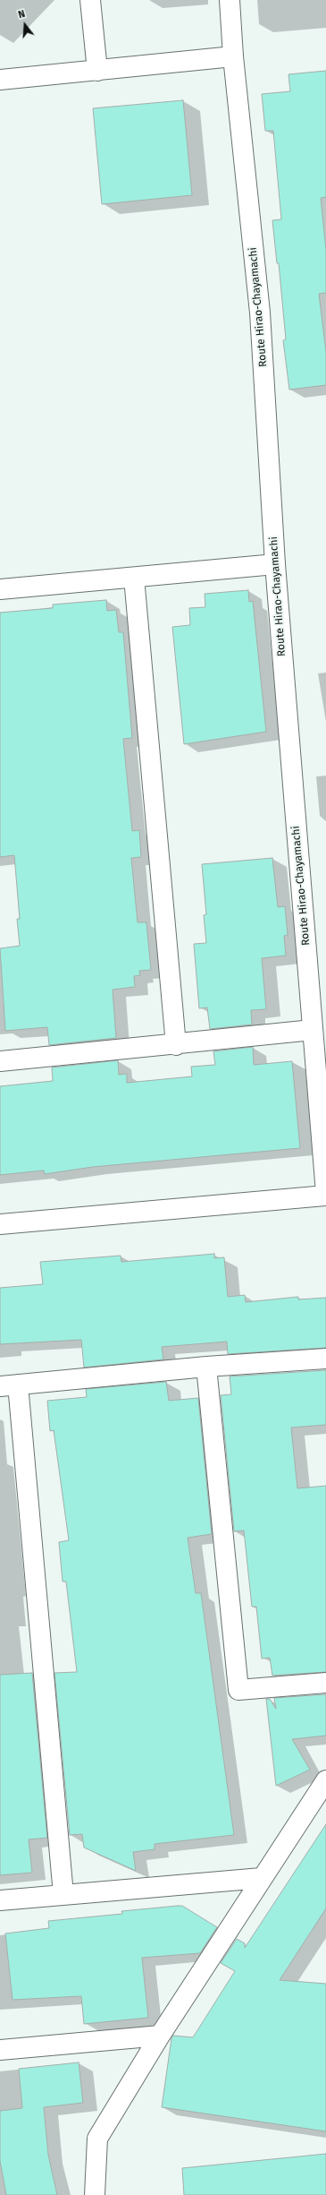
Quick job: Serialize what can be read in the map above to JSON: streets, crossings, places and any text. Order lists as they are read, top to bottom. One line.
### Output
{"streets":{"street":["Route Hirao-Chayamachi"]},"north":"top"}
